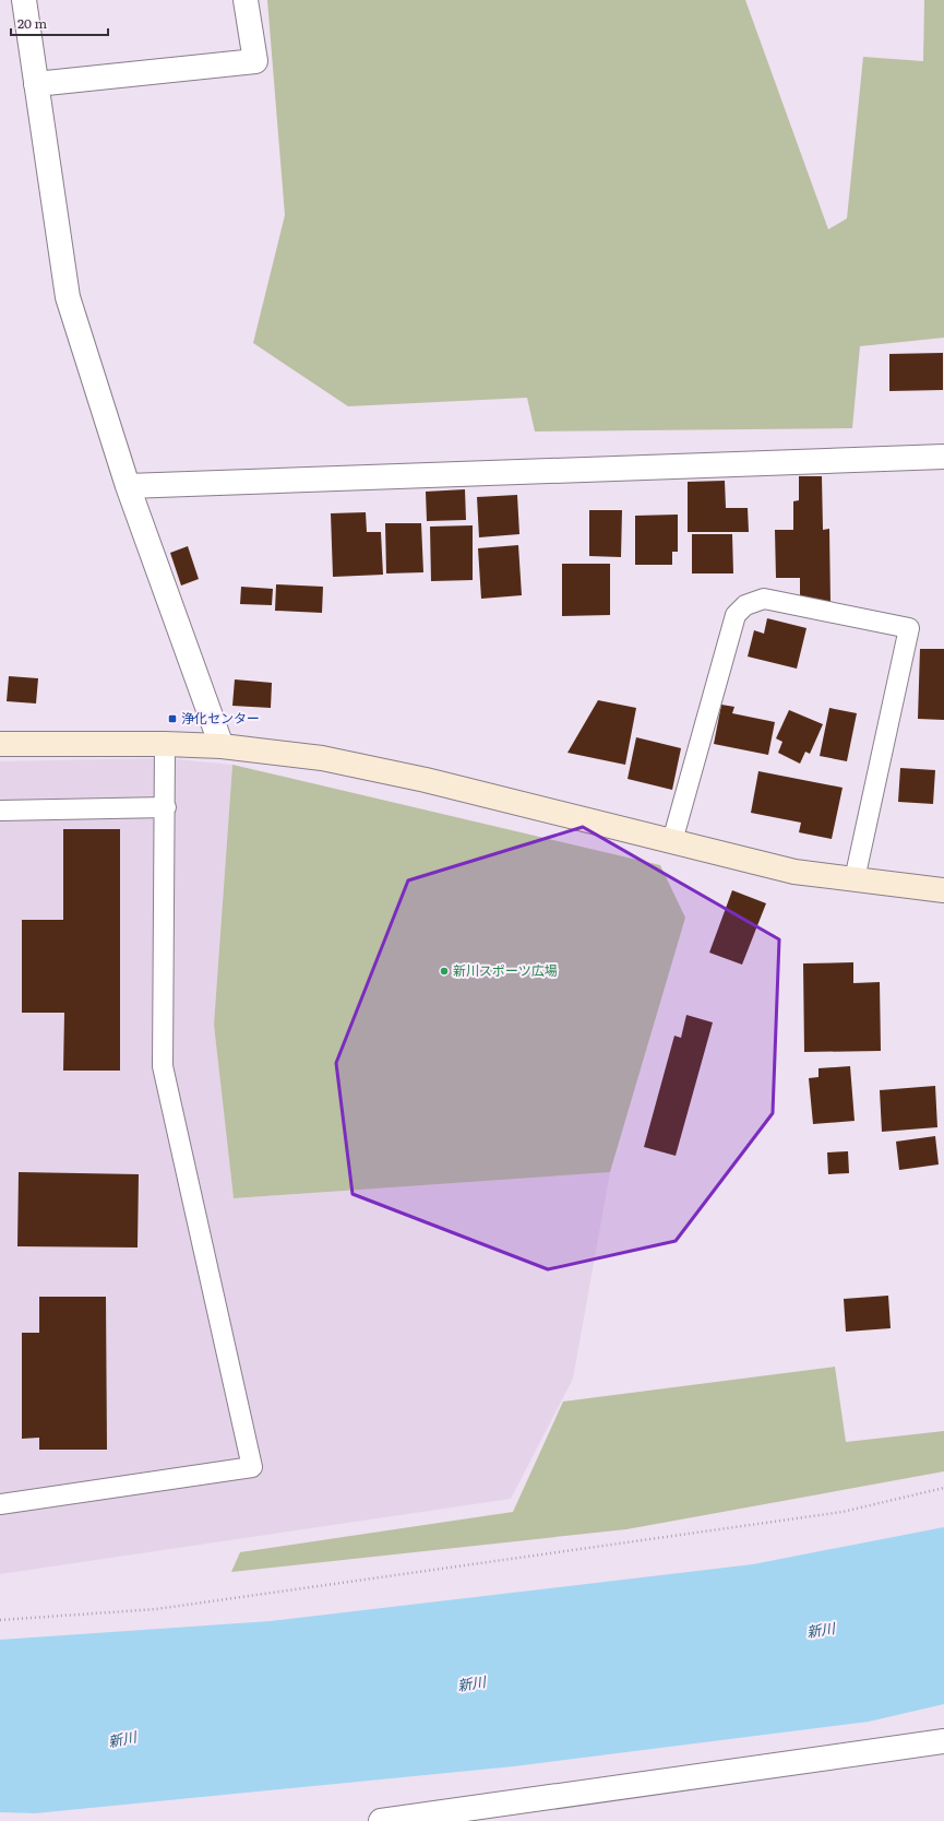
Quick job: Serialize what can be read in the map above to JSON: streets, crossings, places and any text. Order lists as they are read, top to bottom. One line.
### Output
{"water":["新川"],"places":{"transit":["浄化センター"],"other":["新川スポーツ広場"]},"scale_bar":"20 m"}
